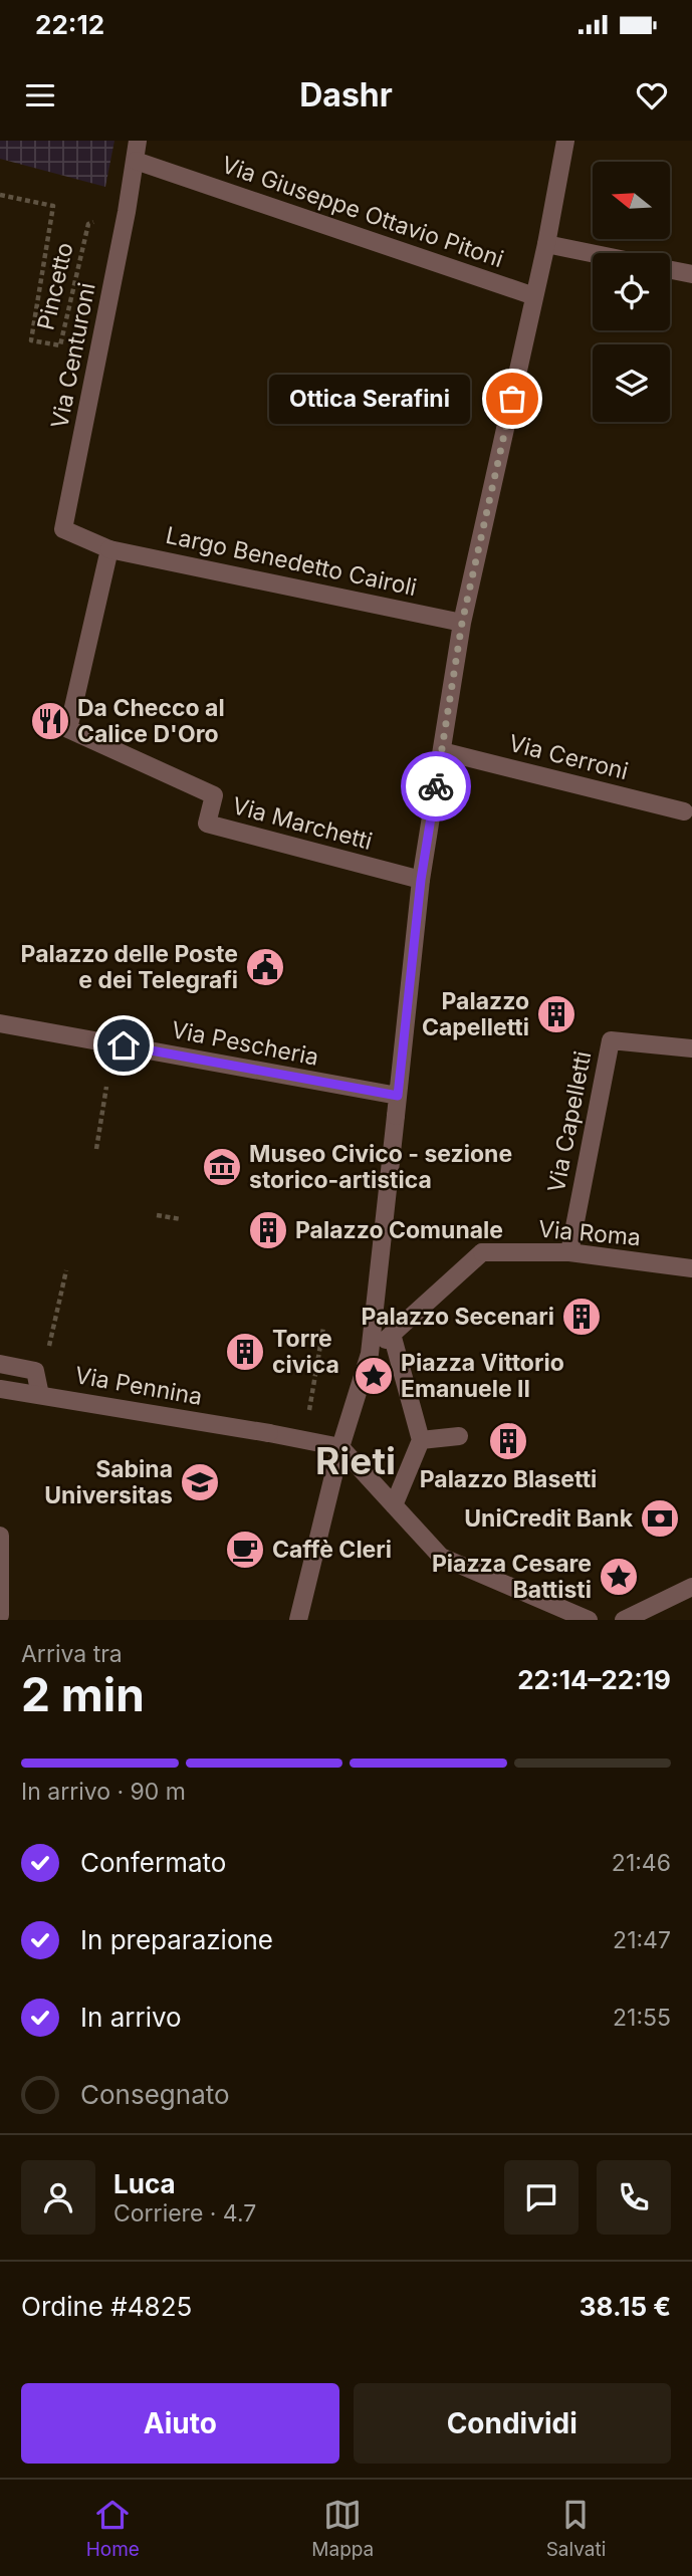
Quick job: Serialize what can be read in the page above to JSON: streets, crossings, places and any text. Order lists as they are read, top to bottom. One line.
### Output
{"streets":{"street":["Via Giuseppe Ottavio Pitoni","Via Centuroni","Largo Benedetto Cairoli","Via Cerroni","Via Marchetti","Via Pescheria","Via Capelletti","Via Roma","Via Pennina"],"path":["Pincetto"]},"crossings":[["Via Giuseppe Ottavio Pitoni","Via Centuroni"],["Pincetto","Via Centuroni"],["Via Centuroni","Largo Benedetto Cairoli"],["Via Centuroni","Via Marchetti"],["Largo Benedetto Cairoli","Via Marchetti"],["Via Capelletti","Via Roma"]],"districts":["Rieti"],"places":{"other":["Ottica Serafini"],"restaurant":["Da Checco al Calice D'Oro"],"public building":["Palazzo delle Poste e dei Telegrafi"],"building":["Palazzo Capelletti","Palazzo Comunale","Palazzo Secenari","Torre civica","Palazzo Blasetti"],"museum":["Museo Civico - sezione storico-artistica"],"place":["Piazza Vittorio Emanuele II","Piazza Cesare Battisti"],"school or university":["Sabina Universitas"],"bank":["UniCredit Bank"],"cafe":["Caffè Cleri"]},"north":"left","page":{"status":"22:12","header":"Dashr","bubble":"Ottica Serafini","heading":["2 min","Arriva tra","22:14–22:19"],"panel":["Luca","Corriere · 4.7","Ordine #4825","38.15 €"],"bar":"In arrivo · 90 m","list":[["Confermato","21:46"],["In preparazione","21:47"],["In arrivo","21:55"],"Consegnato"],"buttons":["Aiuto","Condividi"],"tabs":["Home","Mappa","Salvati"]}}
